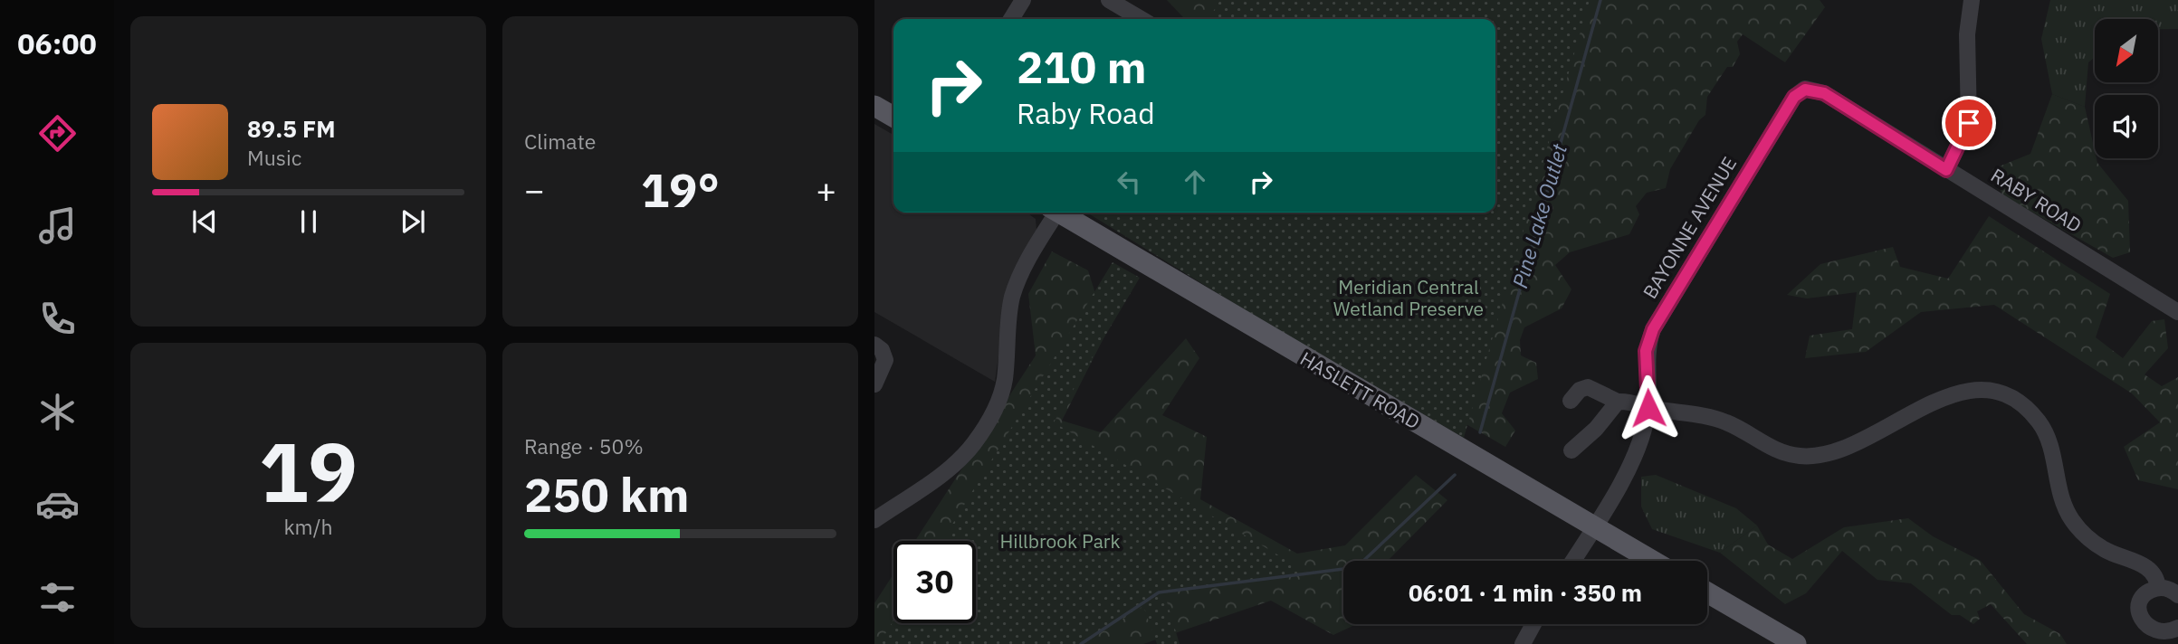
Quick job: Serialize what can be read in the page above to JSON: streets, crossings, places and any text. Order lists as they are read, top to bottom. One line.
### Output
{"streets":{"main road":["HASLETT ROAD"],"street":["RABY ROAD","BAYONNE AVENUE"]},"crossings":[["RABY ROAD","BAYONNE AVENUE"],["BAYONNE AVENUE","HASLETT ROAD"]],"water":["Pine Lake Outlet"],"parks":["Meridian Central Wetland Preserve","Hillbrook Park"],"north":"bottom left","page":{"tabs":"06:00","tile":["Climate",["19","km/h"],["Range · 50%","250 km"]],"turn":["210 m","Raby Road"],"song":["89.5 FM","Music"],"heat":["−","19°","+"],"limit":"30","trip":"06:01 · 1 min · 350 m"}}
